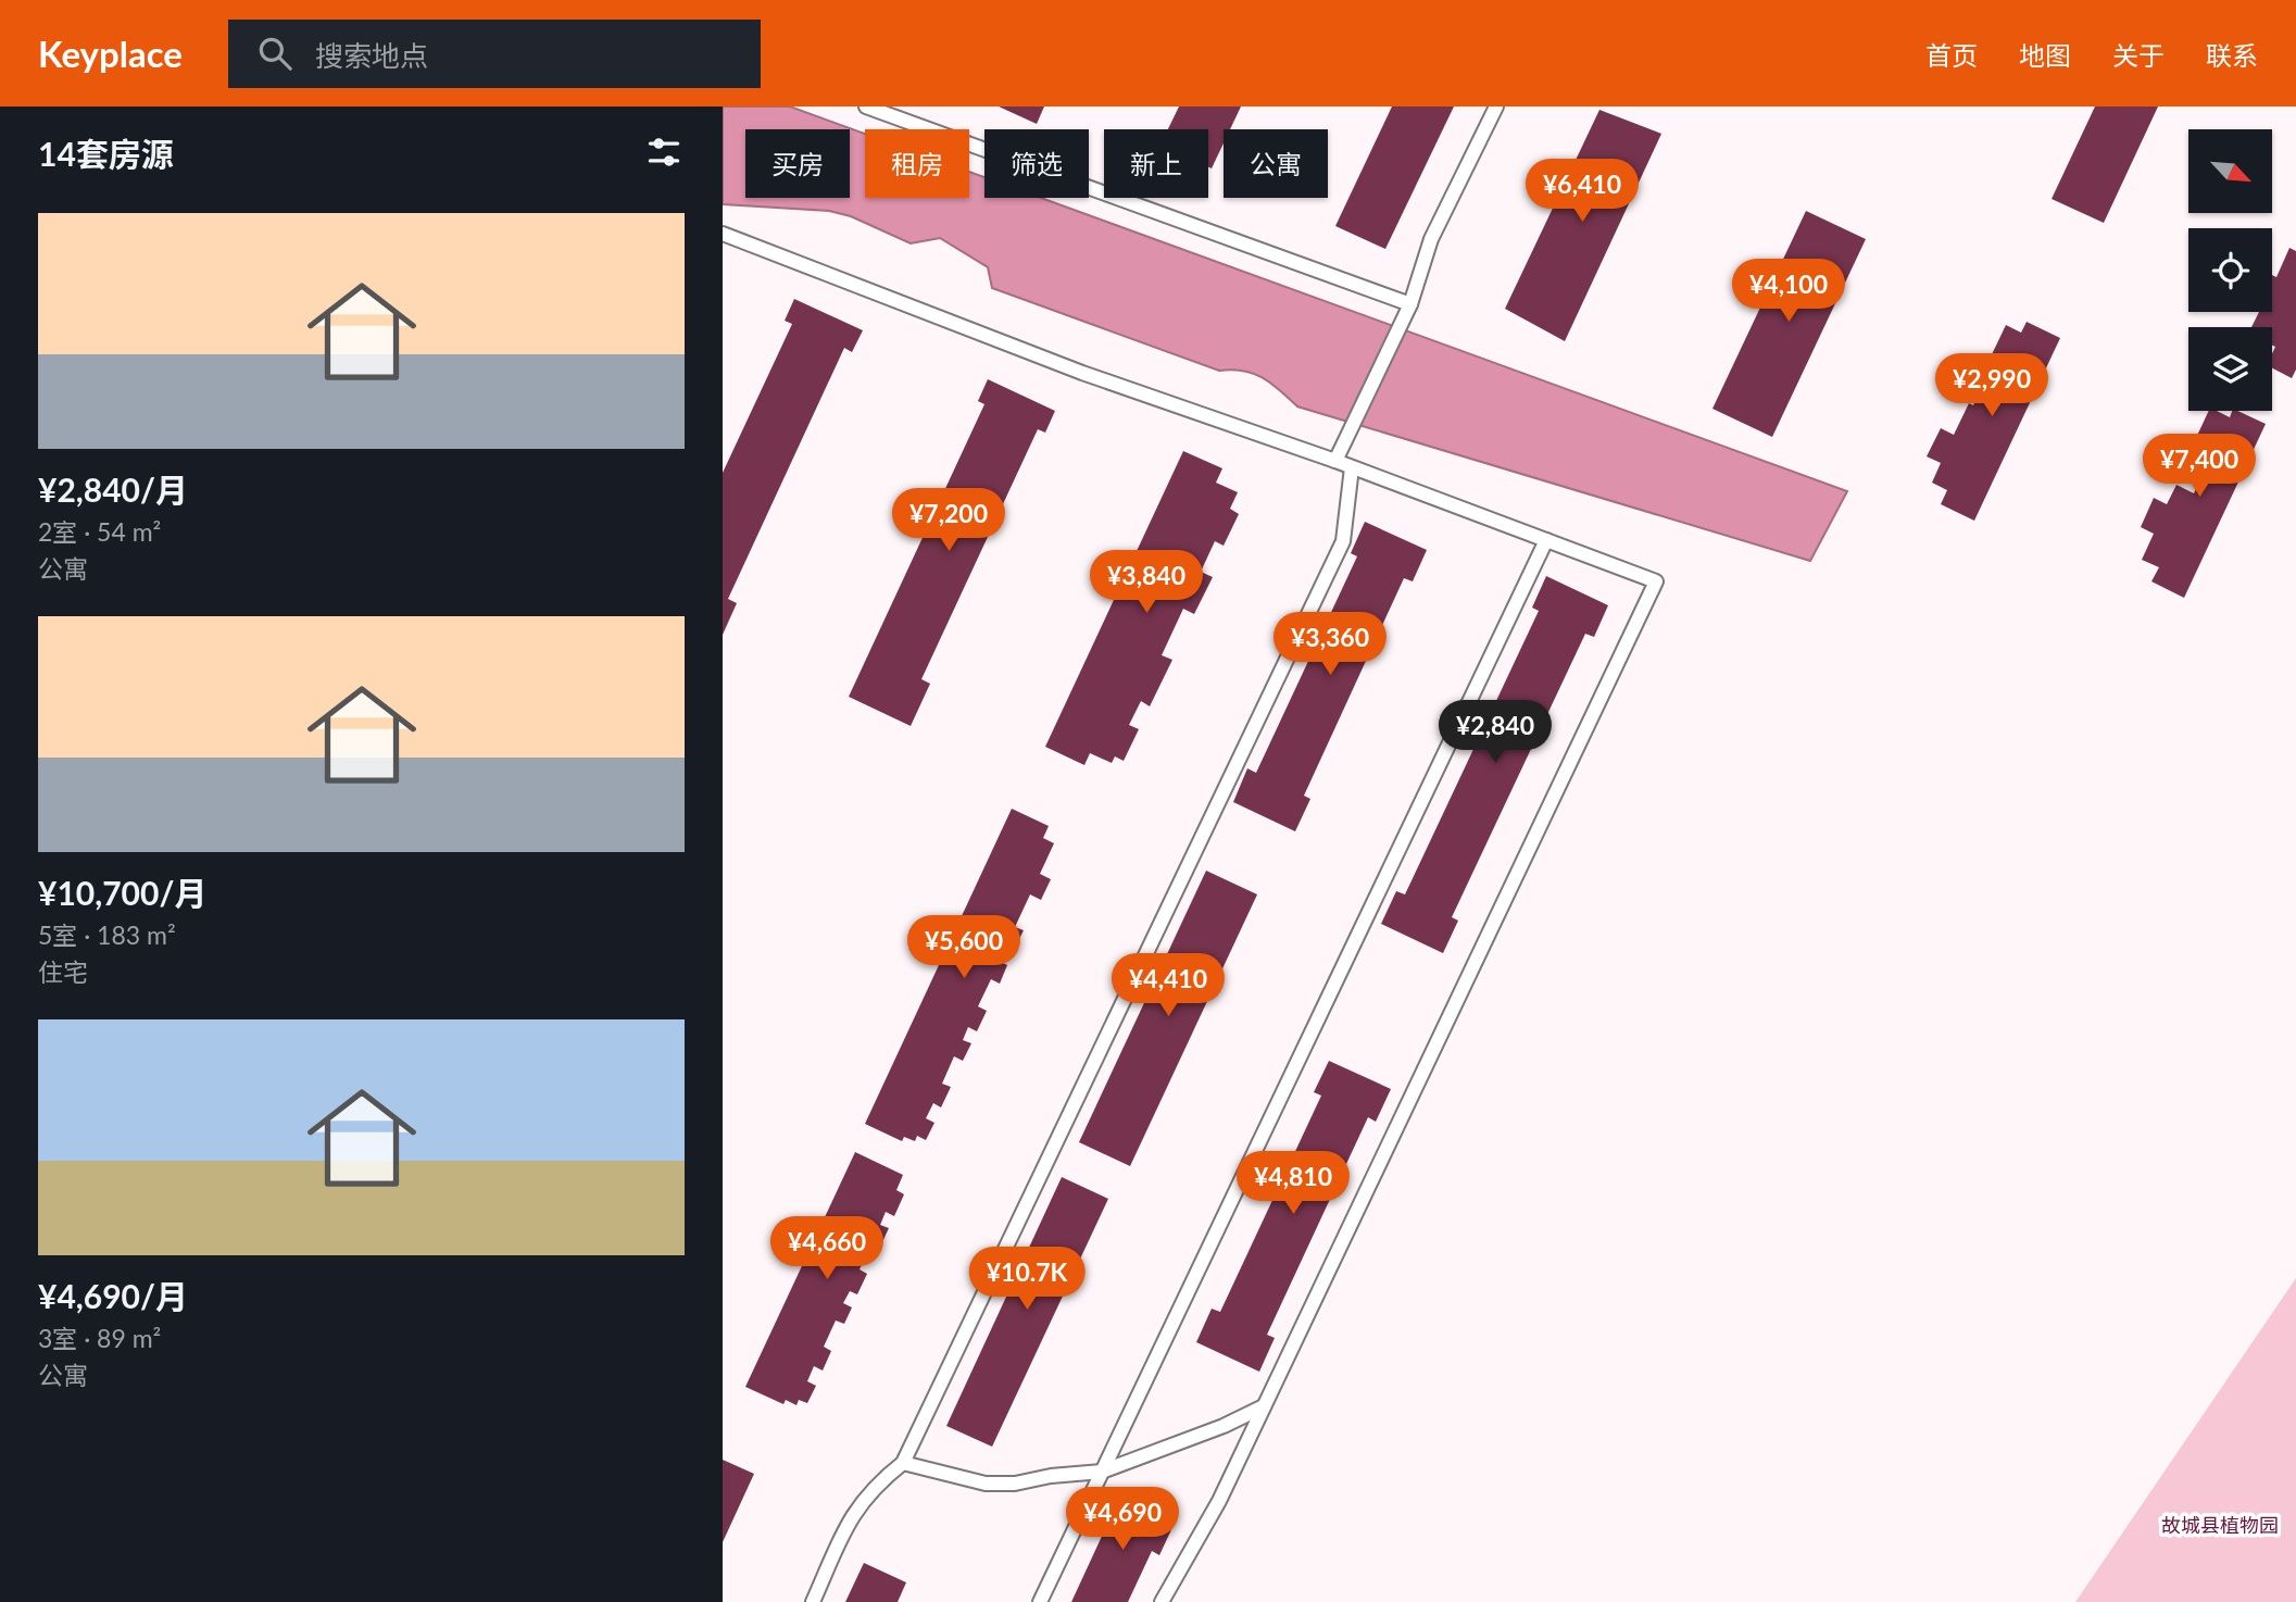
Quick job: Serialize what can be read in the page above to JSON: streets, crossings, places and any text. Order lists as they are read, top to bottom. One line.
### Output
{"parks":["故城县植物园"],"north":"bottom right","page":{"header":"Keyplace","search":"搜索地点","nav":["首页","地图","关于","联系"],"heading":"14套房源","chip":["买房","租房","筛选","新上","公寓"],"price":["¥6,410","¥4,100","¥2,990","¥7,400","¥7,200","¥3,840","¥3,360","¥2,840","¥5,600","¥4,410","¥4,810","¥4,660","¥10.7K","¥4,690"],"list":[{"name":"¥2,840/月","note":"2室 · 54 m² · 公寓"},{"name":"¥10,700/月","note":"5室 · 183 m² · 住宅"},{"name":"¥4,690/月","note":"3室 · 89 m² · 公寓"}]}}
